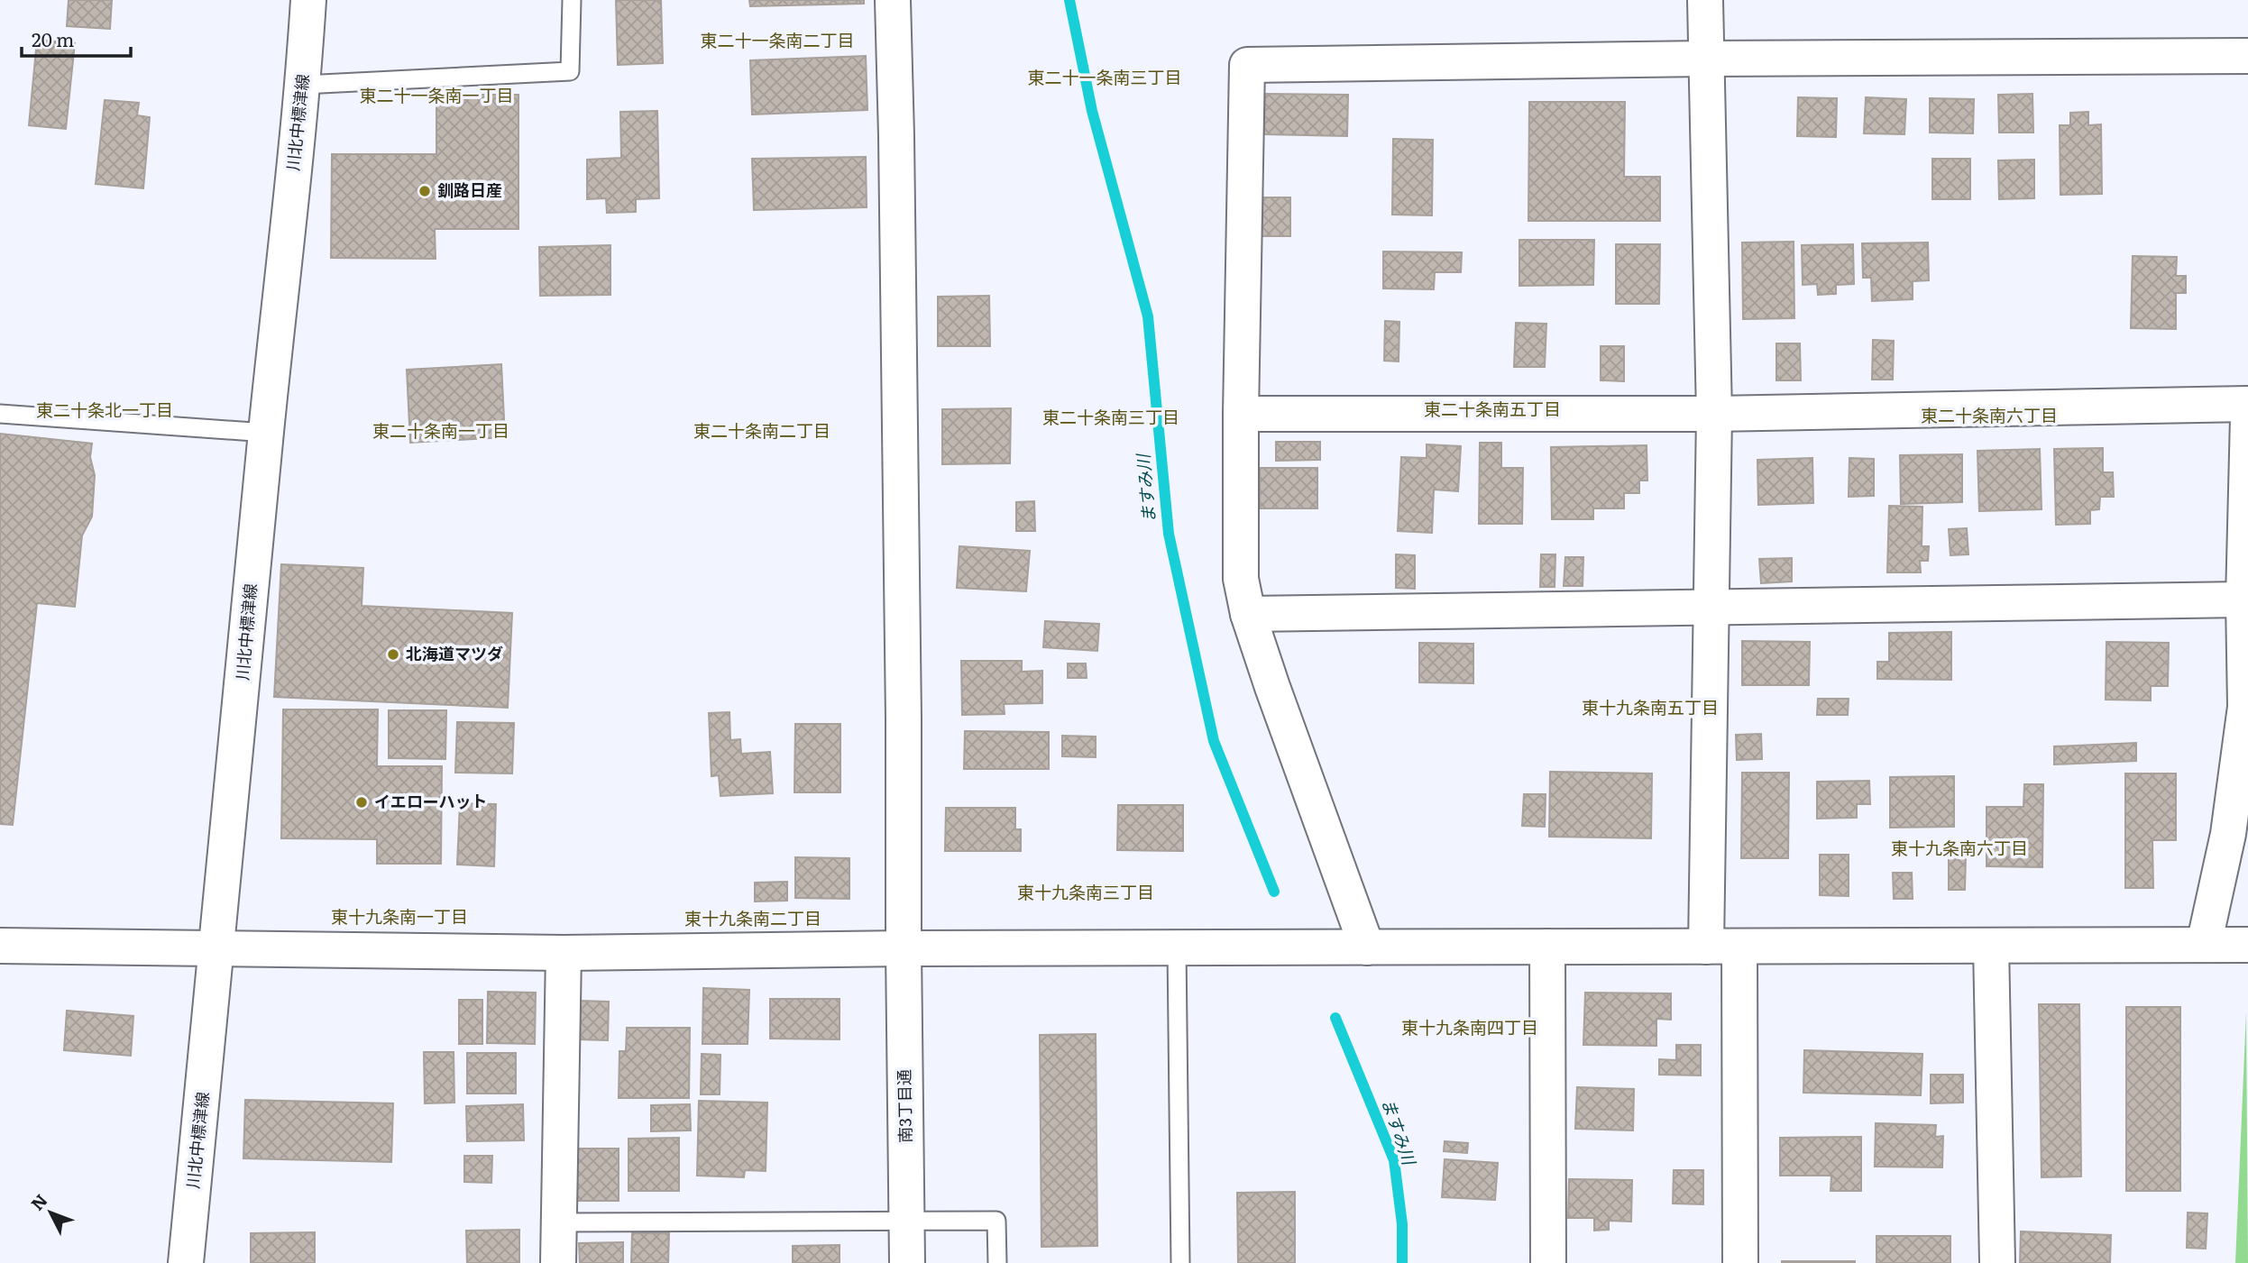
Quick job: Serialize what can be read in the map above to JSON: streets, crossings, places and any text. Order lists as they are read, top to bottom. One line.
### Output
{"streets":{"street":["川北中標津線","南3丁目通"]},"districts":["東二十一条南二丁目","東二十一条南三丁目","東二十一条南一丁目","東二十条南五丁目","東二十条北一丁目","東二十条南六丁目","東二十条南三丁目","東二十条南一丁目","東二十条南二丁目","東十九条南五丁目","東十九条南六丁目","東十九条南三丁目","東十九条南一丁目","東十九条南二丁目","東十九条南四丁目"],"water":["ますみ川"],"places":["釧路日産","北海道マツダ","イエローハット"],"scale_bar":"20 m","north":"top left"}
